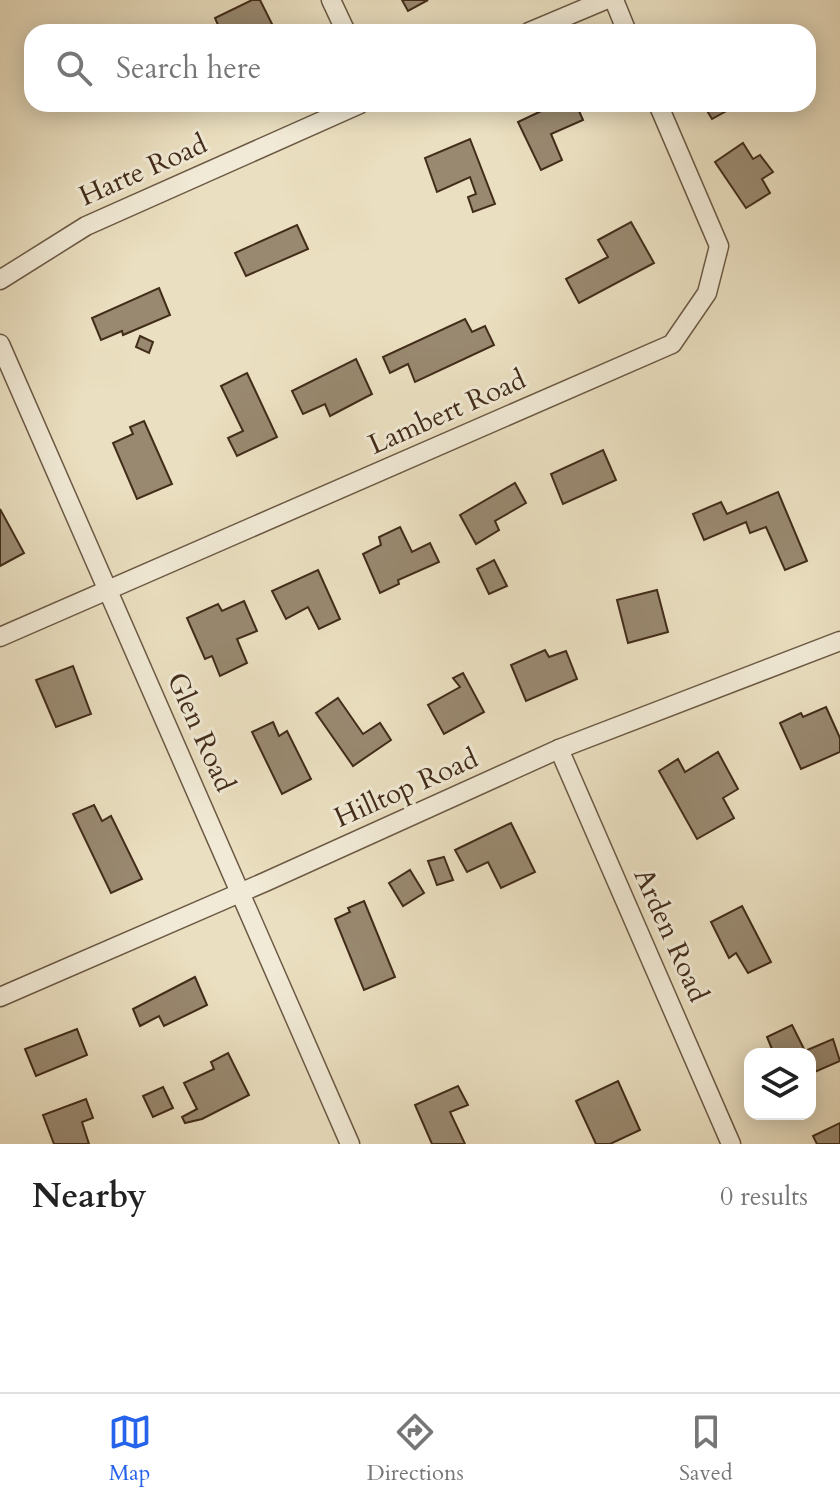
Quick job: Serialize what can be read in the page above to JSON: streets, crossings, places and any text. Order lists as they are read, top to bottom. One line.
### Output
{"streets":{"street":["Harte Road","Lambert Road","Glen Road","Hilltop Road","Arden Road"]},"crossings":[["Lambert Road","Glen Road"],["Glen Road","Hilltop Road"],["Hilltop Road","Arden Road"]],"page":{"search":"Search here","heading":["Nearby","0 results"],"nav":["Map","Directions","Saved"]}}
